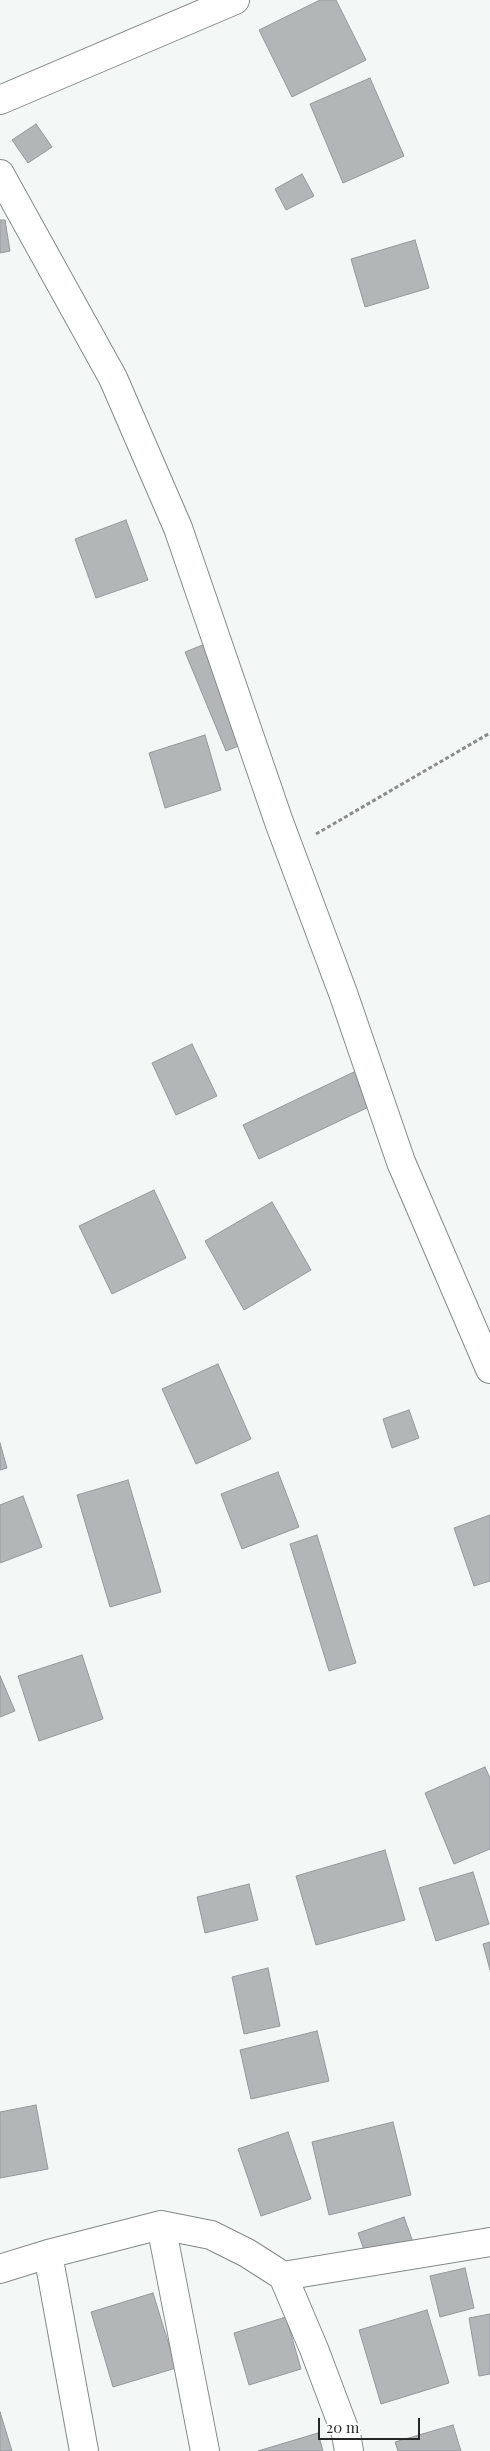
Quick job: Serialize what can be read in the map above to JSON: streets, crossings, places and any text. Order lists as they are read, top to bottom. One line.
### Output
{"scale_bar":"20 m"}
